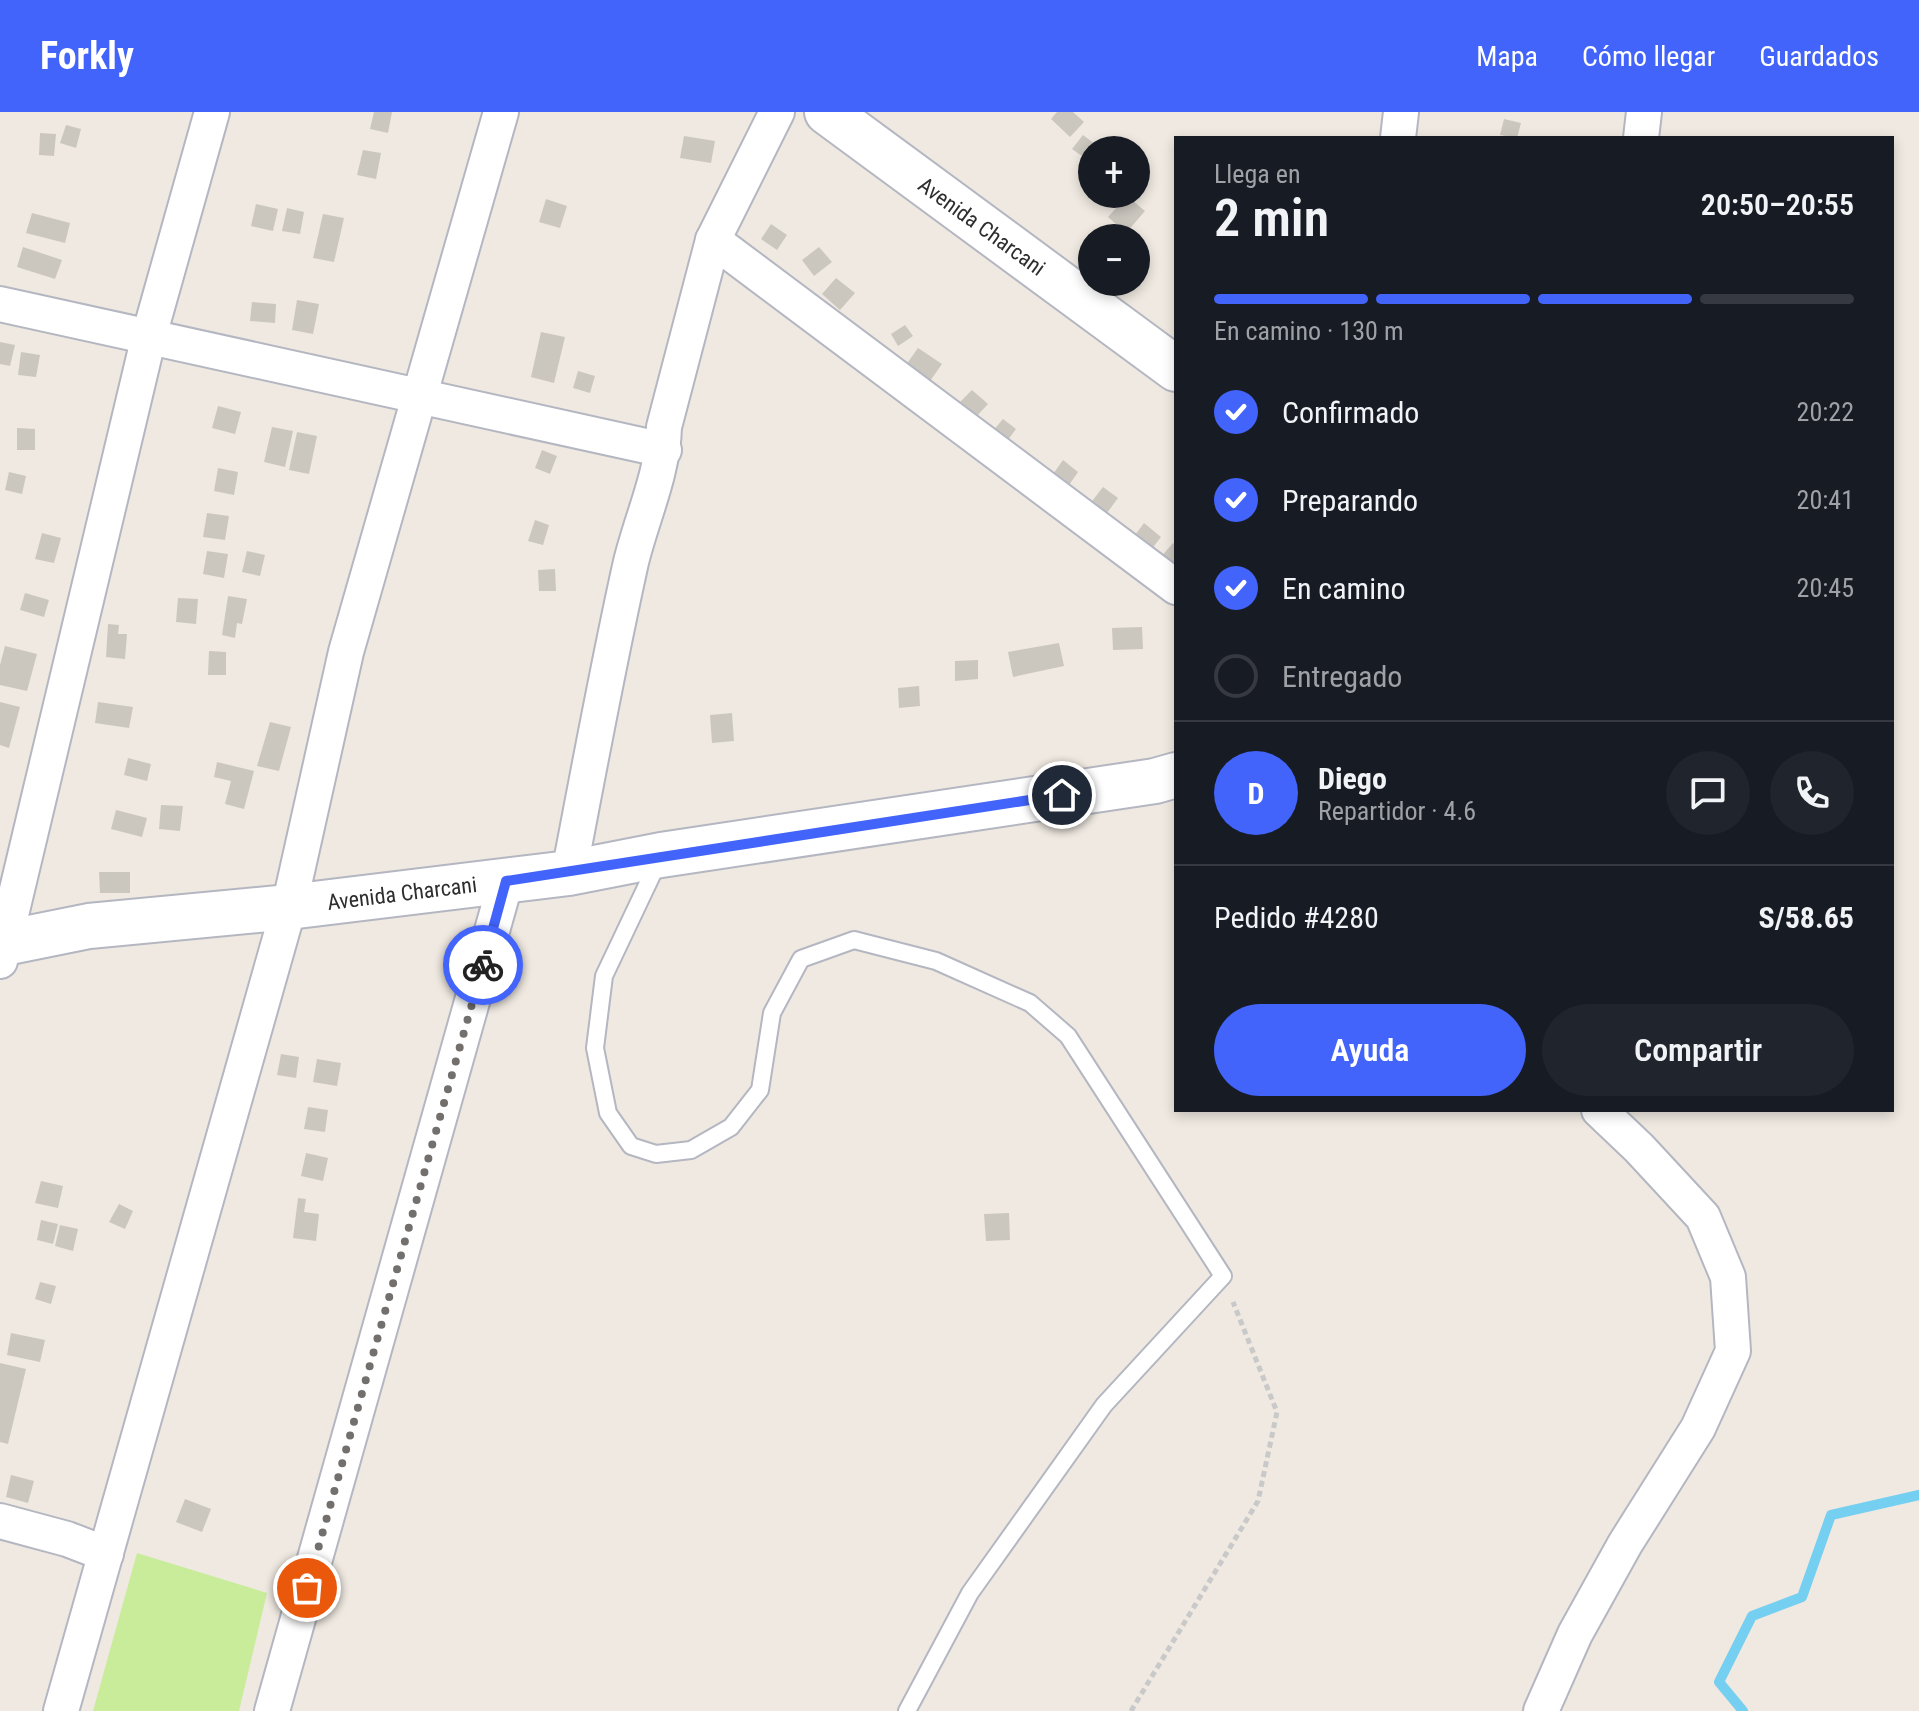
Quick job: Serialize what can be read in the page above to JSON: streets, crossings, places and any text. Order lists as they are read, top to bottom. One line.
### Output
{"streets":{"main road":["Avenida Charcani"]},"page":{"header":"Forkly","nav":["Mapa","Cómo llegar","Guardados"],"map_buttons":["+","−"],"heading":["2 min","Llega en","20:50–20:55"],"panel":["Diego","Repartidor · 4.6","Pedido #4280","S/58.65"],"bar":"En camino · 130 m","list":[["Confirmado","20:22"],["Preparando","20:41"],["En camino","20:45"],"Entregado"],"round":"D","buttons":["Ayuda","Compartir"]}}
